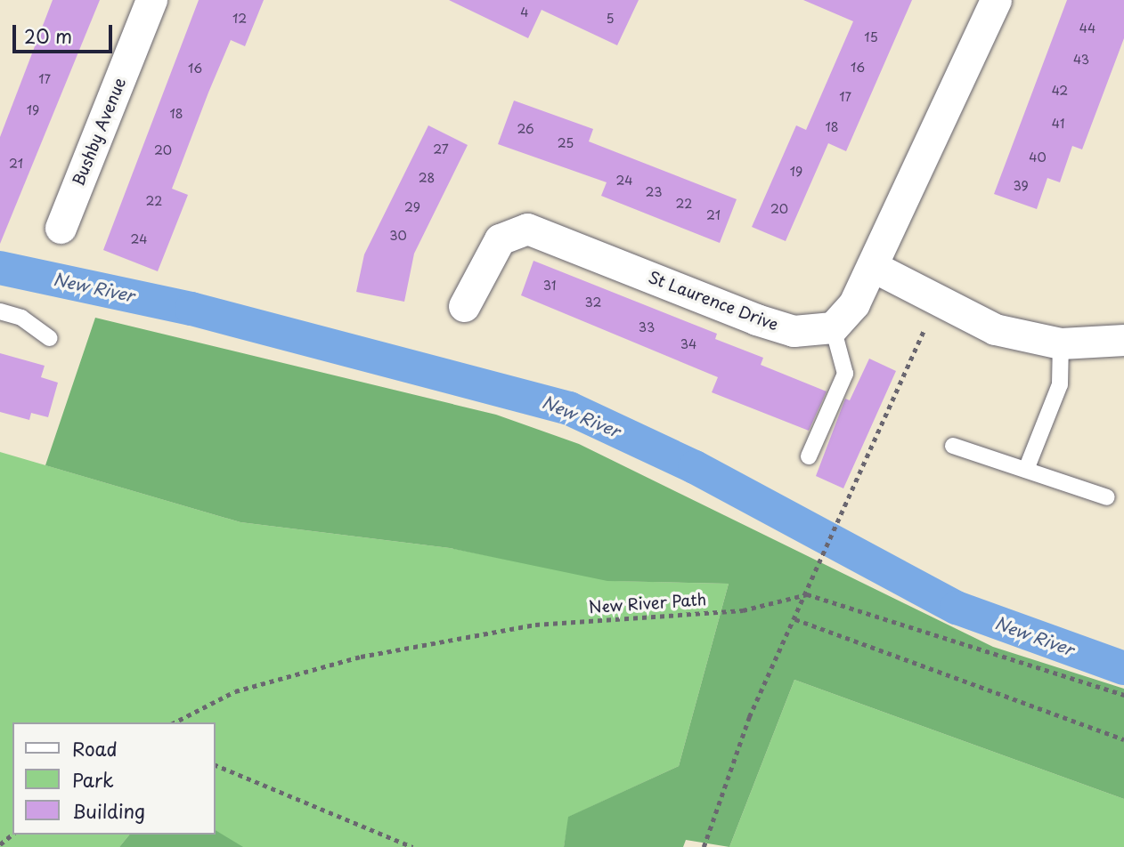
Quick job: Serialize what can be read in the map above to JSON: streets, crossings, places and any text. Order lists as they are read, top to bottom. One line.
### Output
{"streets":{"street":["Bushby Avenue","St Laurence Drive"],"path":["New River Path"]},"water":["New River"],"house_numbers":["4","12","5","44","15","43","16","16","17","42","17","19","18","41","18","26","25","27","20","40","21","19","28","24","39","23","22","22","29","20","21","30","24","31","32","33","34"],"legend":["Road","Park","Building"],"scale_bar":"20 m"}
